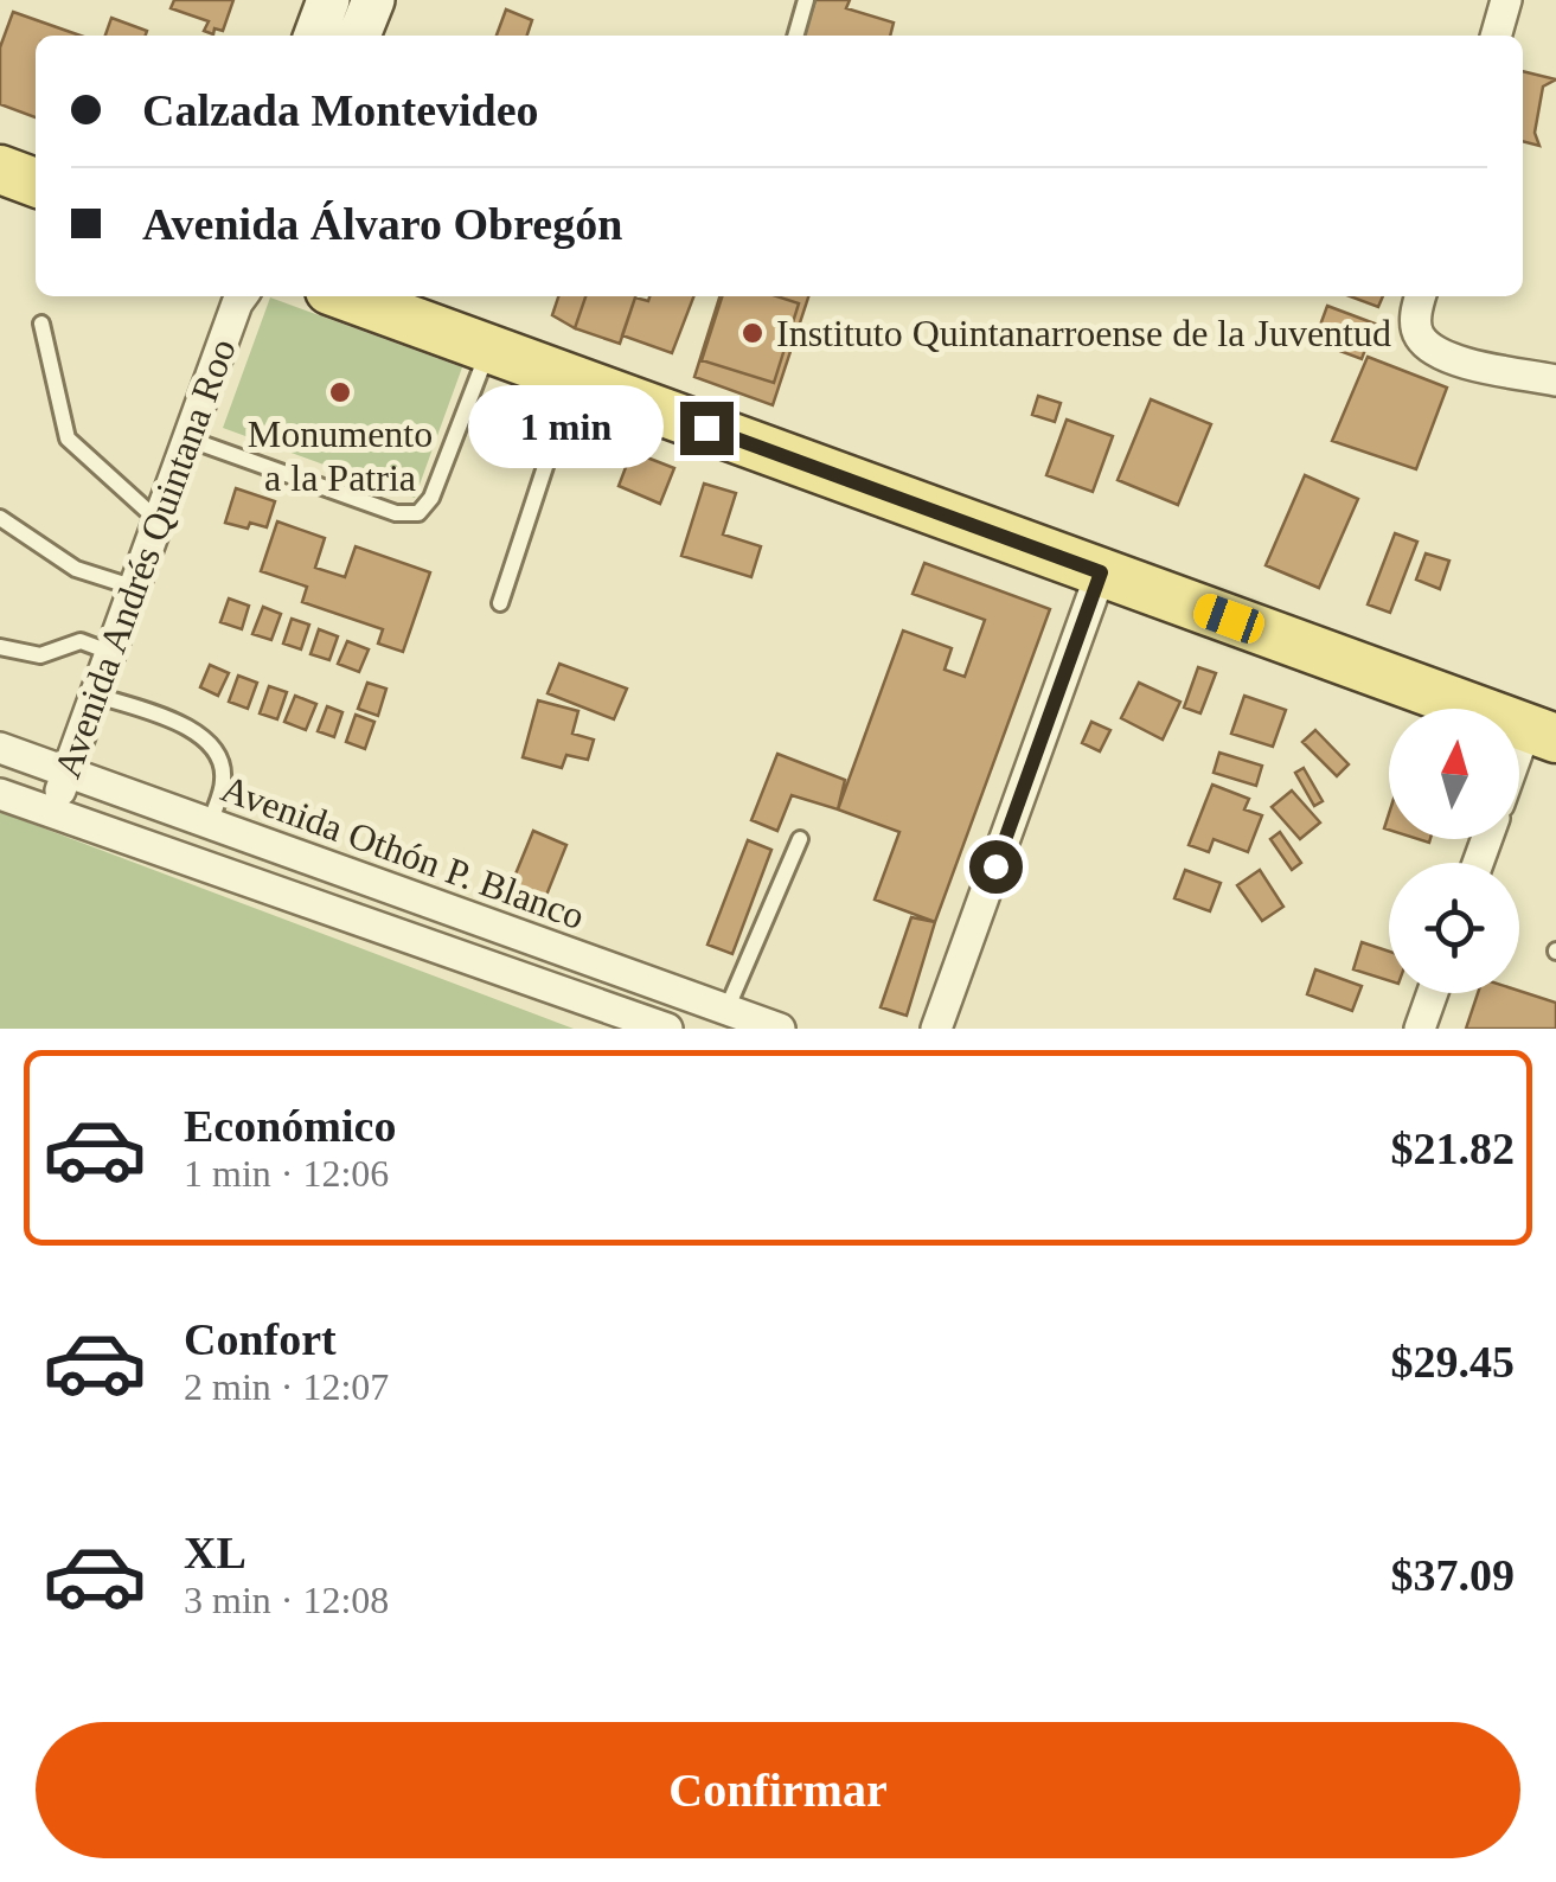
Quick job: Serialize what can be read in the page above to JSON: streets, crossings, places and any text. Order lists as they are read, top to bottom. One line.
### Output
{"streets":{"street":["Avenida Andrés Quintana Roo","Avenida Othón P. Blanco"]},"crossings":[["Avenida Andrés Quintana Roo","Avenida Othón P. Blanco"]],"places":["Instituto Quintanarroense de la Juventud","Monumento a la Patria"],"north":"top","page":{"banner":["Calzada Montevideo","Avenida Álvaro Obregón"],"bubble":"1 min","list":[{"name":"Económico","note":"1 min · 12:06","value":"$21.82"},{"name":"Confort","note":"2 min · 12:07","value":"$29.45"},{"name":"XL","note":"3 min · 12:08","value":"$37.09"}],"buttons":"Confirmar"}}
